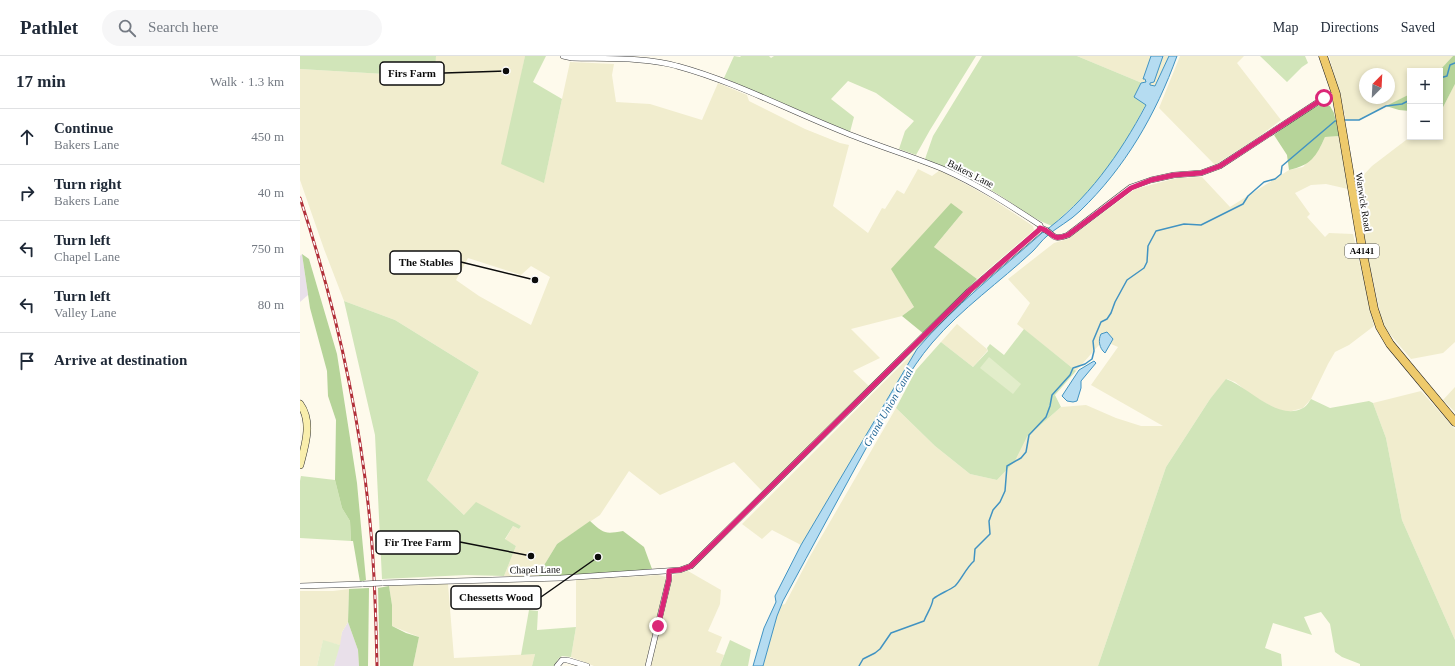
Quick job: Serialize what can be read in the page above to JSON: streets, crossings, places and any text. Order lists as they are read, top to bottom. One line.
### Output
{"streets":{"main road":["Warwick Road","A4141"],"street":["Bakers Lane","Chapel Lane"]},"crossings":[["Bakers Lane","Warwick Road"],["Bakers Lane","Chapel Lane"]],"water":["Grand Union Canal"],"places":["Firs Farm","The Stables","Fir Tree Farm","Chessetts Wood"],"north":"top right","page":{"header":"Pathlet","search":"Search here","nav":["Map","Directions","Saved"],"heading":["17 min","Walk · 1.3 km"],"map_buttons":["+","−"],"list":[["Continue","Bakers Lane","450 m"],["Turn right","Bakers Lane","40 m"],["Turn left","Chapel Lane","750 m"],["Turn left","Valley Lane","80 m"],"Arrive at destination"]}}
